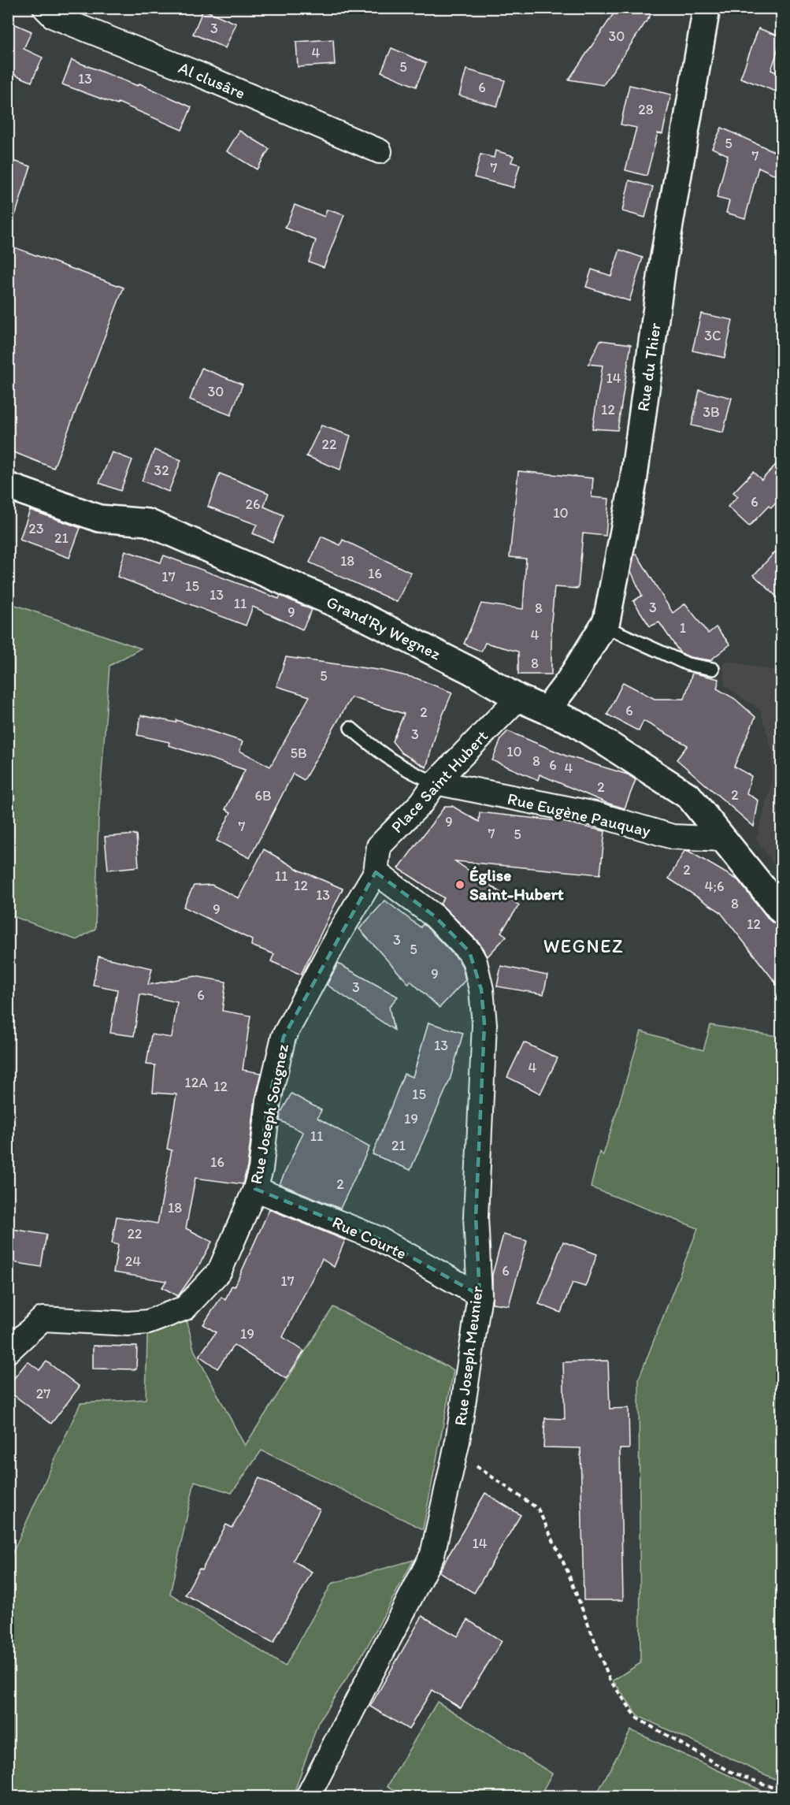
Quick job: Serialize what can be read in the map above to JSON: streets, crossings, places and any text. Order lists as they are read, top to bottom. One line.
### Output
{"streets":{"street":["Al clusâre","Rue du Thier","Grand'Ry Wegnez","Place Saint Hubert","Rue Eugène Pauquay","Rue Joseph Sougnez","Rue Courte","Rue Joseph Meunier"]},"crossings":[["Rue du Thier","Grand'Ry Wegnez"],["Grand'Ry Wegnez","Place Saint Hubert"],["Grand'Ry Wegnez","Rue Eugène Pauquay"],["Place Saint Hubert","Rue Eugène Pauquay"],["Place Saint Hubert","Rue Joseph Sougnez"],["Place Saint Hubert","Rue Joseph Meunier"],["Rue Joseph Sougnez","Rue Courte"],["Rue Joseph Sougnez","Rue Joseph Meunier"],["Rue Courte","Rue Joseph Meunier"]],"districts":["WEGNEZ"],"places":["Église Saint-Hubert"],"house_numbers":["3","30","4","5","13","6","28","5","7","7","3C","14","30","12","3B","22","32","6","26","10","23","21","18","16","17","15","13","11","3","8","9","1","4","8","5","6","2","3","10","5B","8","6","4","2","2","6B","9","7","7","5","2","11","12","4;6","13","8","9","12","3","5","9","3","6","13","4","12A","12","15","19","11","21","16","2","18","22","24","6","17","19","27","14"]}
